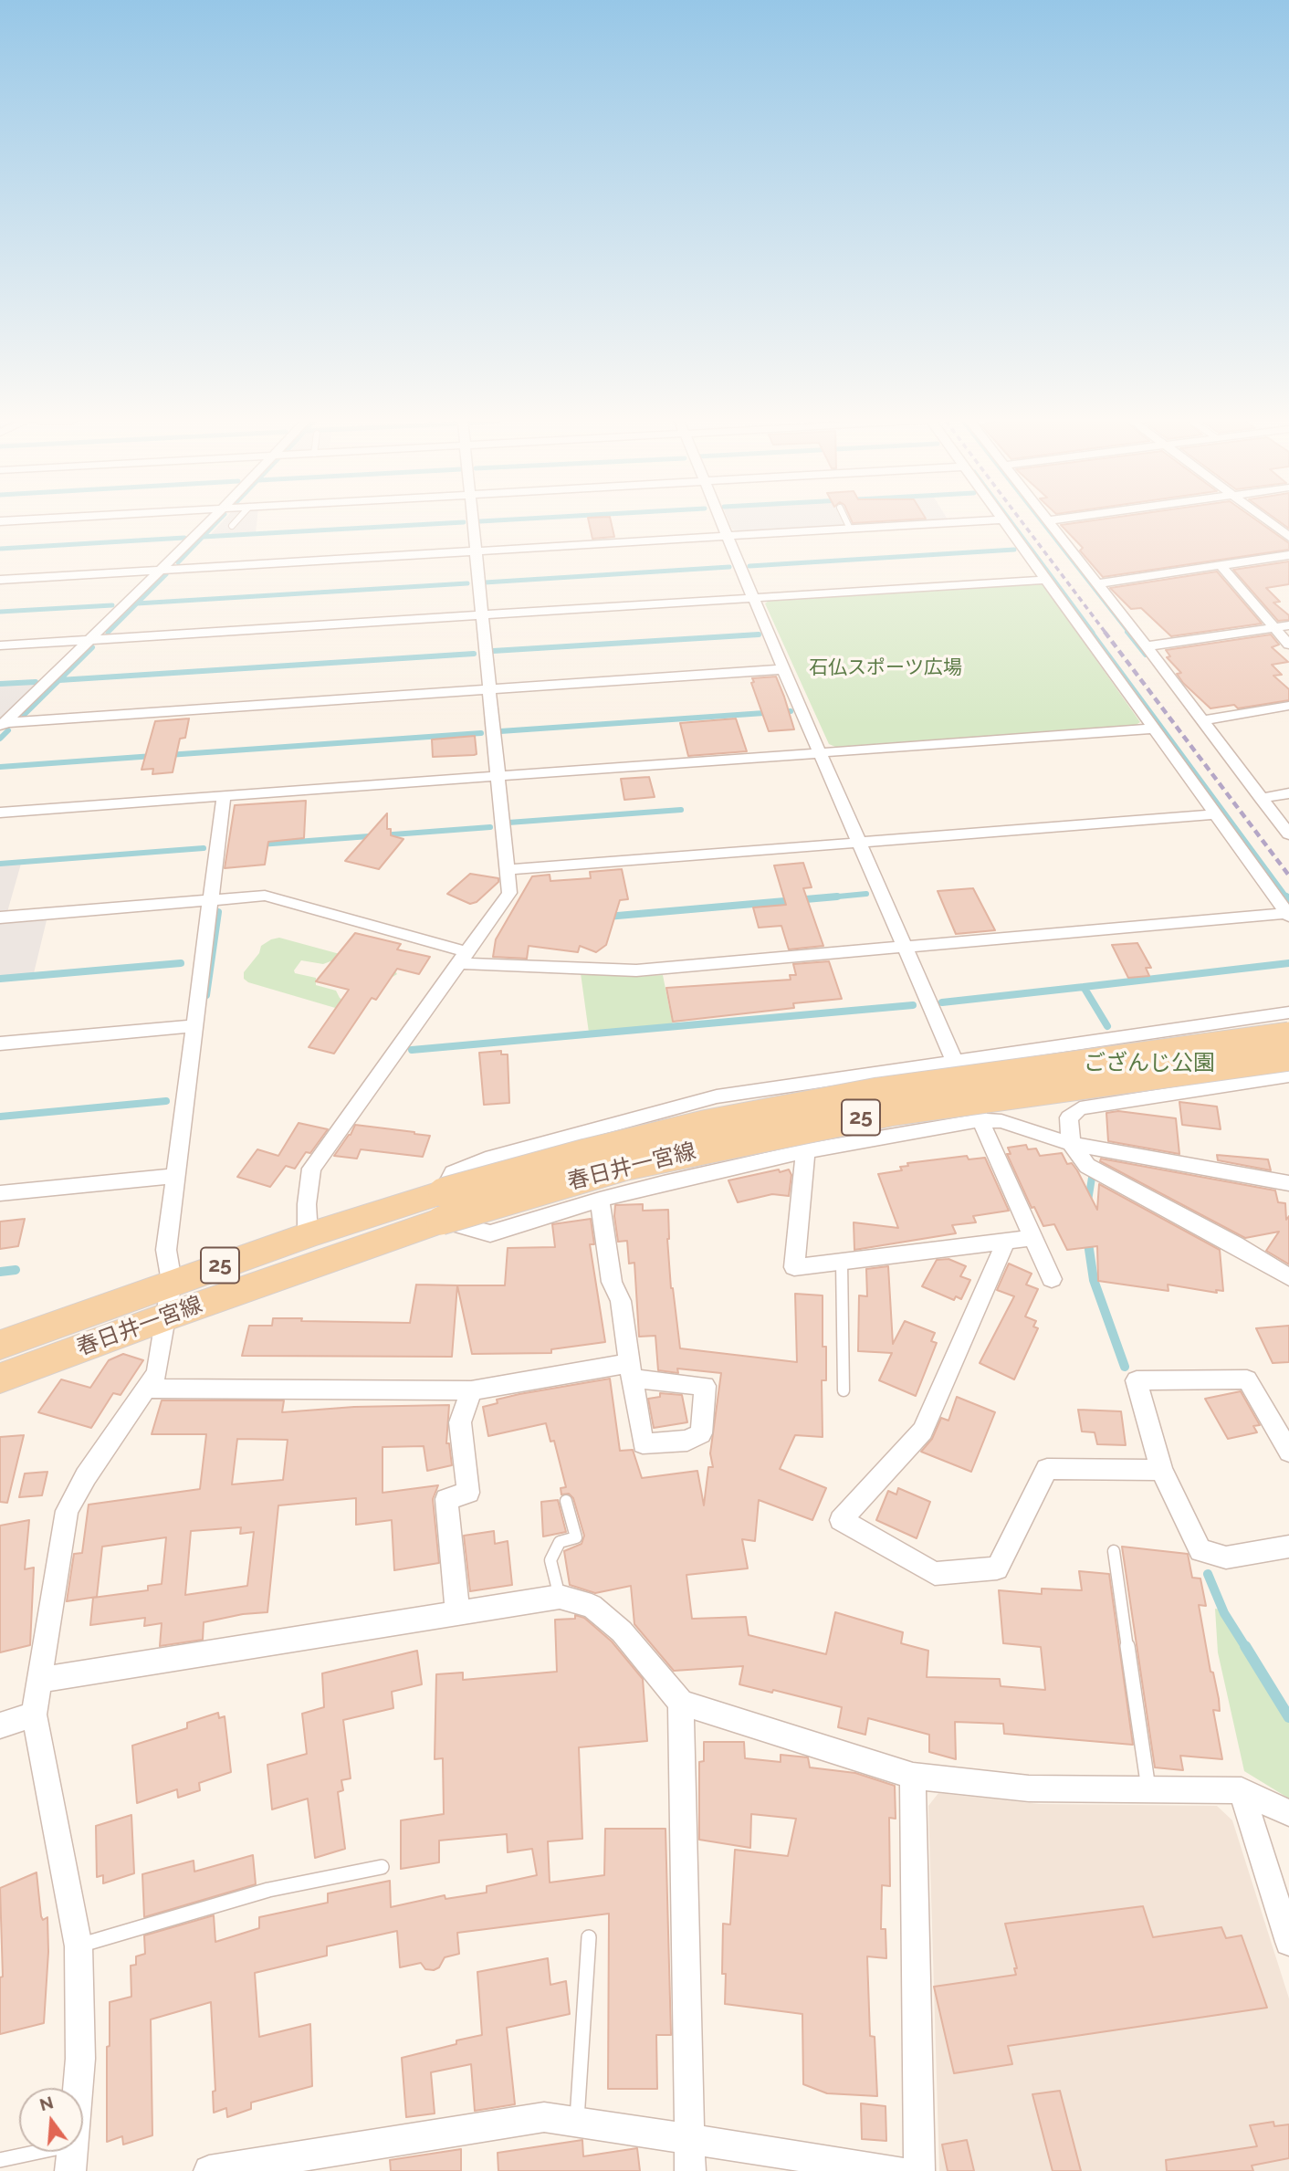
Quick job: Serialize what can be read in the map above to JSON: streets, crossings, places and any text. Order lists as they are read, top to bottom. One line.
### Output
{"streets":{"main road":["25","春日井一宮線"]},"parks":["石仏スポーツ広場","ござんじ公園"],"north":"top"}
